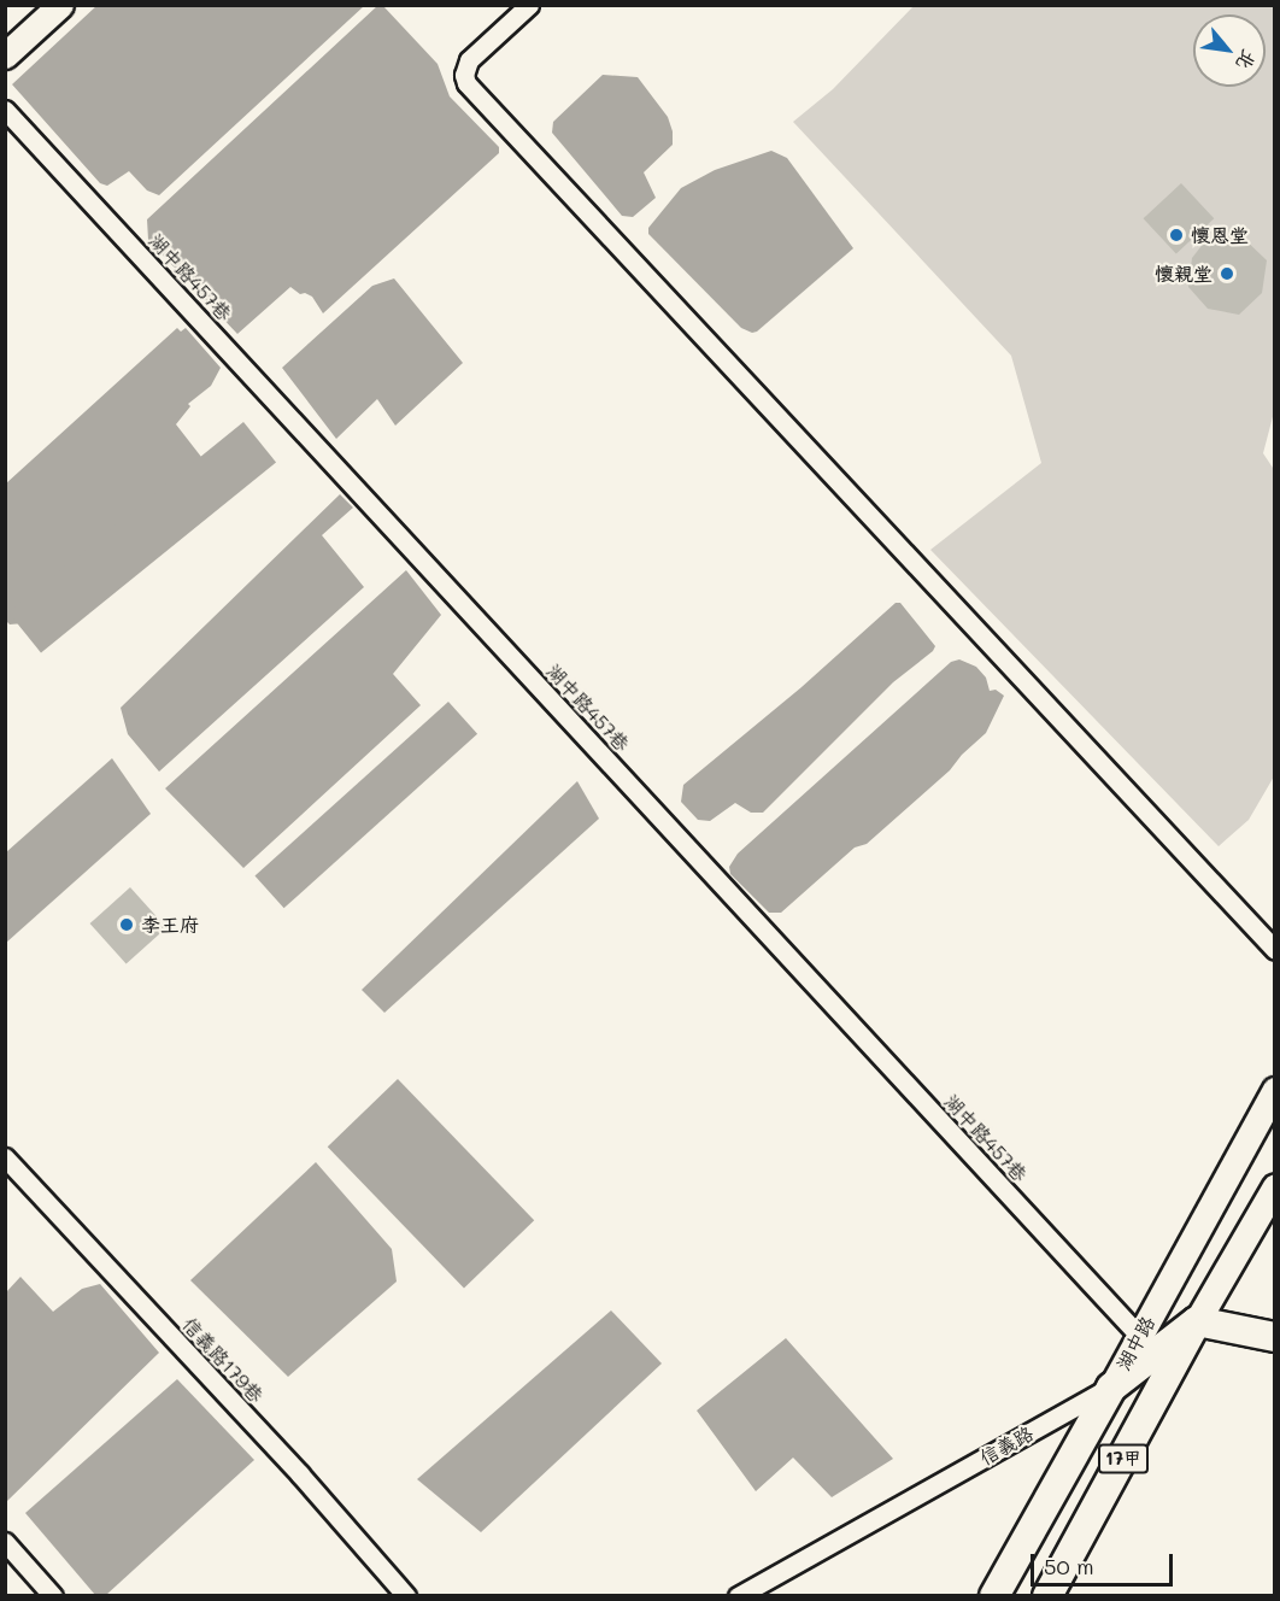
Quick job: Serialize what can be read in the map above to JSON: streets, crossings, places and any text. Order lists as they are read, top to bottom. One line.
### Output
{"streets":{"main road":["湖中路","信義路","17甲"],"street":["湖中路457巷","信義路179巷"]},"crossings":[["湖中路457巷","湖中路"],["湖中路","信義路"],["信義路","17甲"]],"places":["懷恩堂","懷親堂","李王府"],"scale_bar":"50 m","north":"bottom right"}
